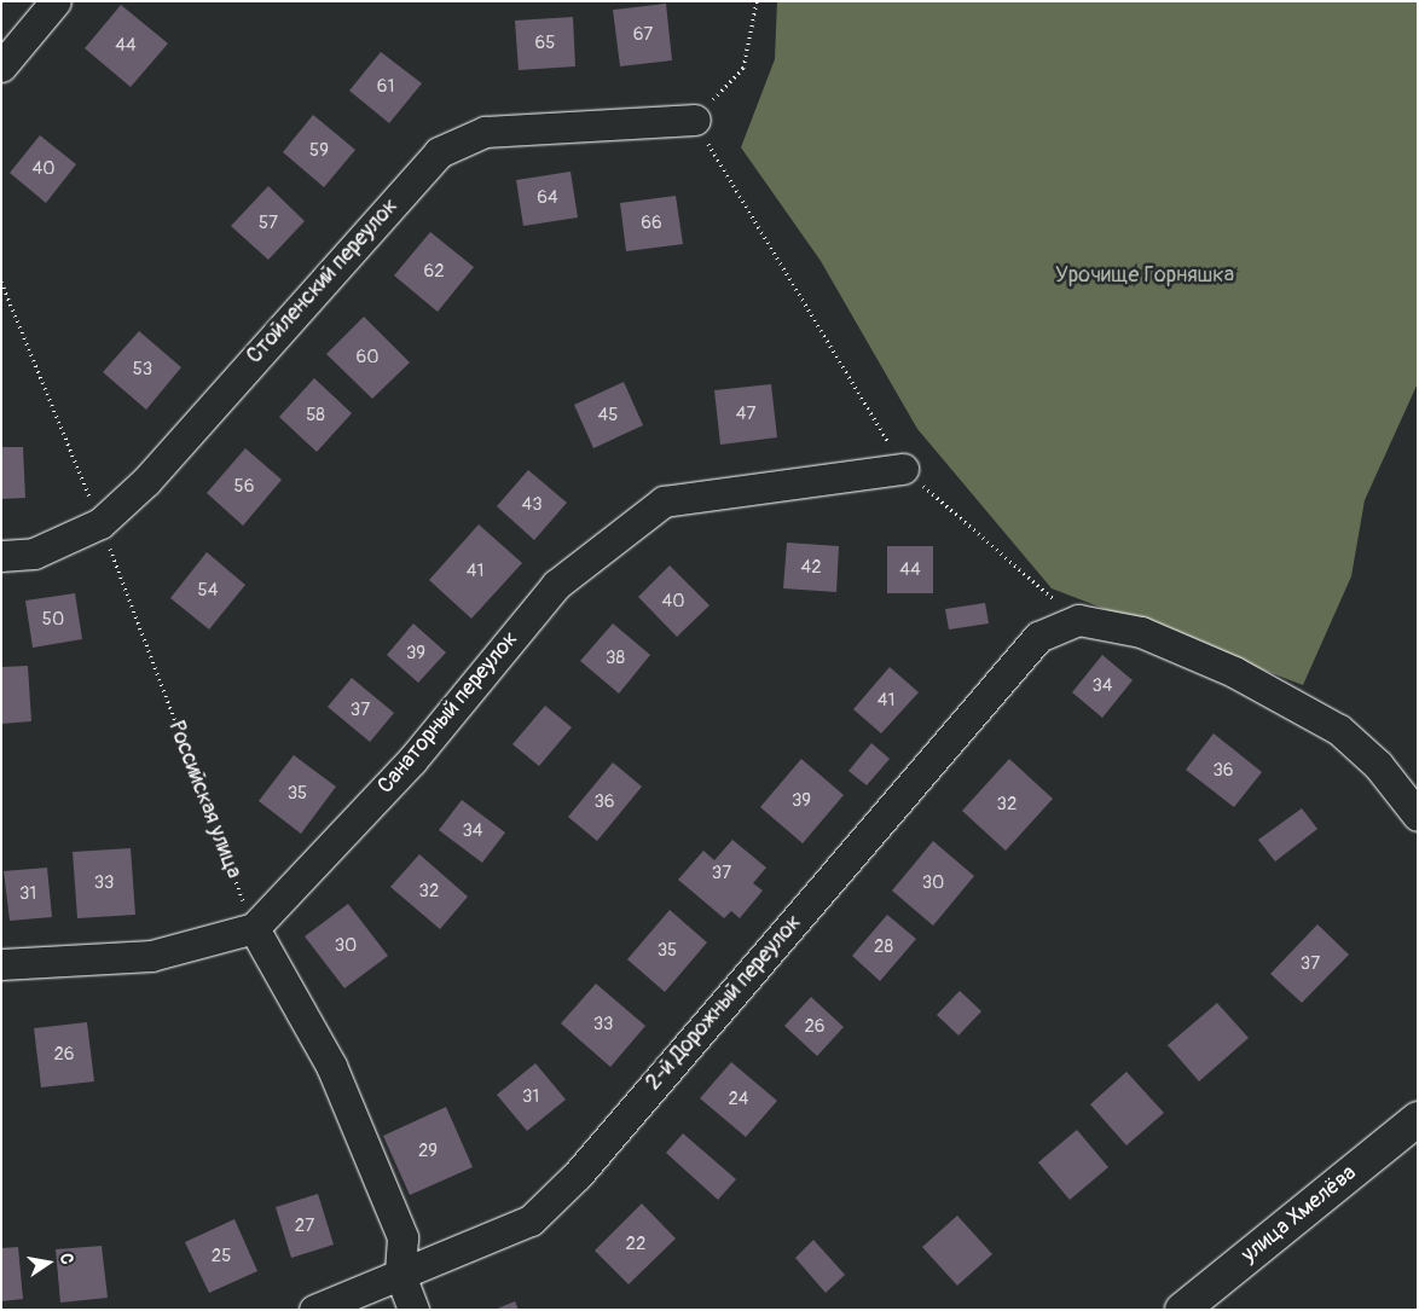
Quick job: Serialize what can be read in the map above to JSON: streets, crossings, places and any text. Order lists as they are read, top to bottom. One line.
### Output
{"streets":{"main road":["улица Хмелёва"],"street":["Стойленский переулок","Санаторный переулок","2-й Дорожный переулок"],"path":["Российская улица"]},"crossings":[["Стойленский переулок","Российская улица"],["Санаторный переулок","Российская улица"]],"parks":["Урочище Горняшка"],"house_numbers":["67","65","44","61","59","40","64","57","66","62","60","53","47","58","45","56","43","42","44","41","54","40","50","39","38","34","41","37","36","35","39","36","32","34","37","33","30","32","31","30","28","35","37","33","26","26","31","24","29","27","22","25"],"north":"right"}
